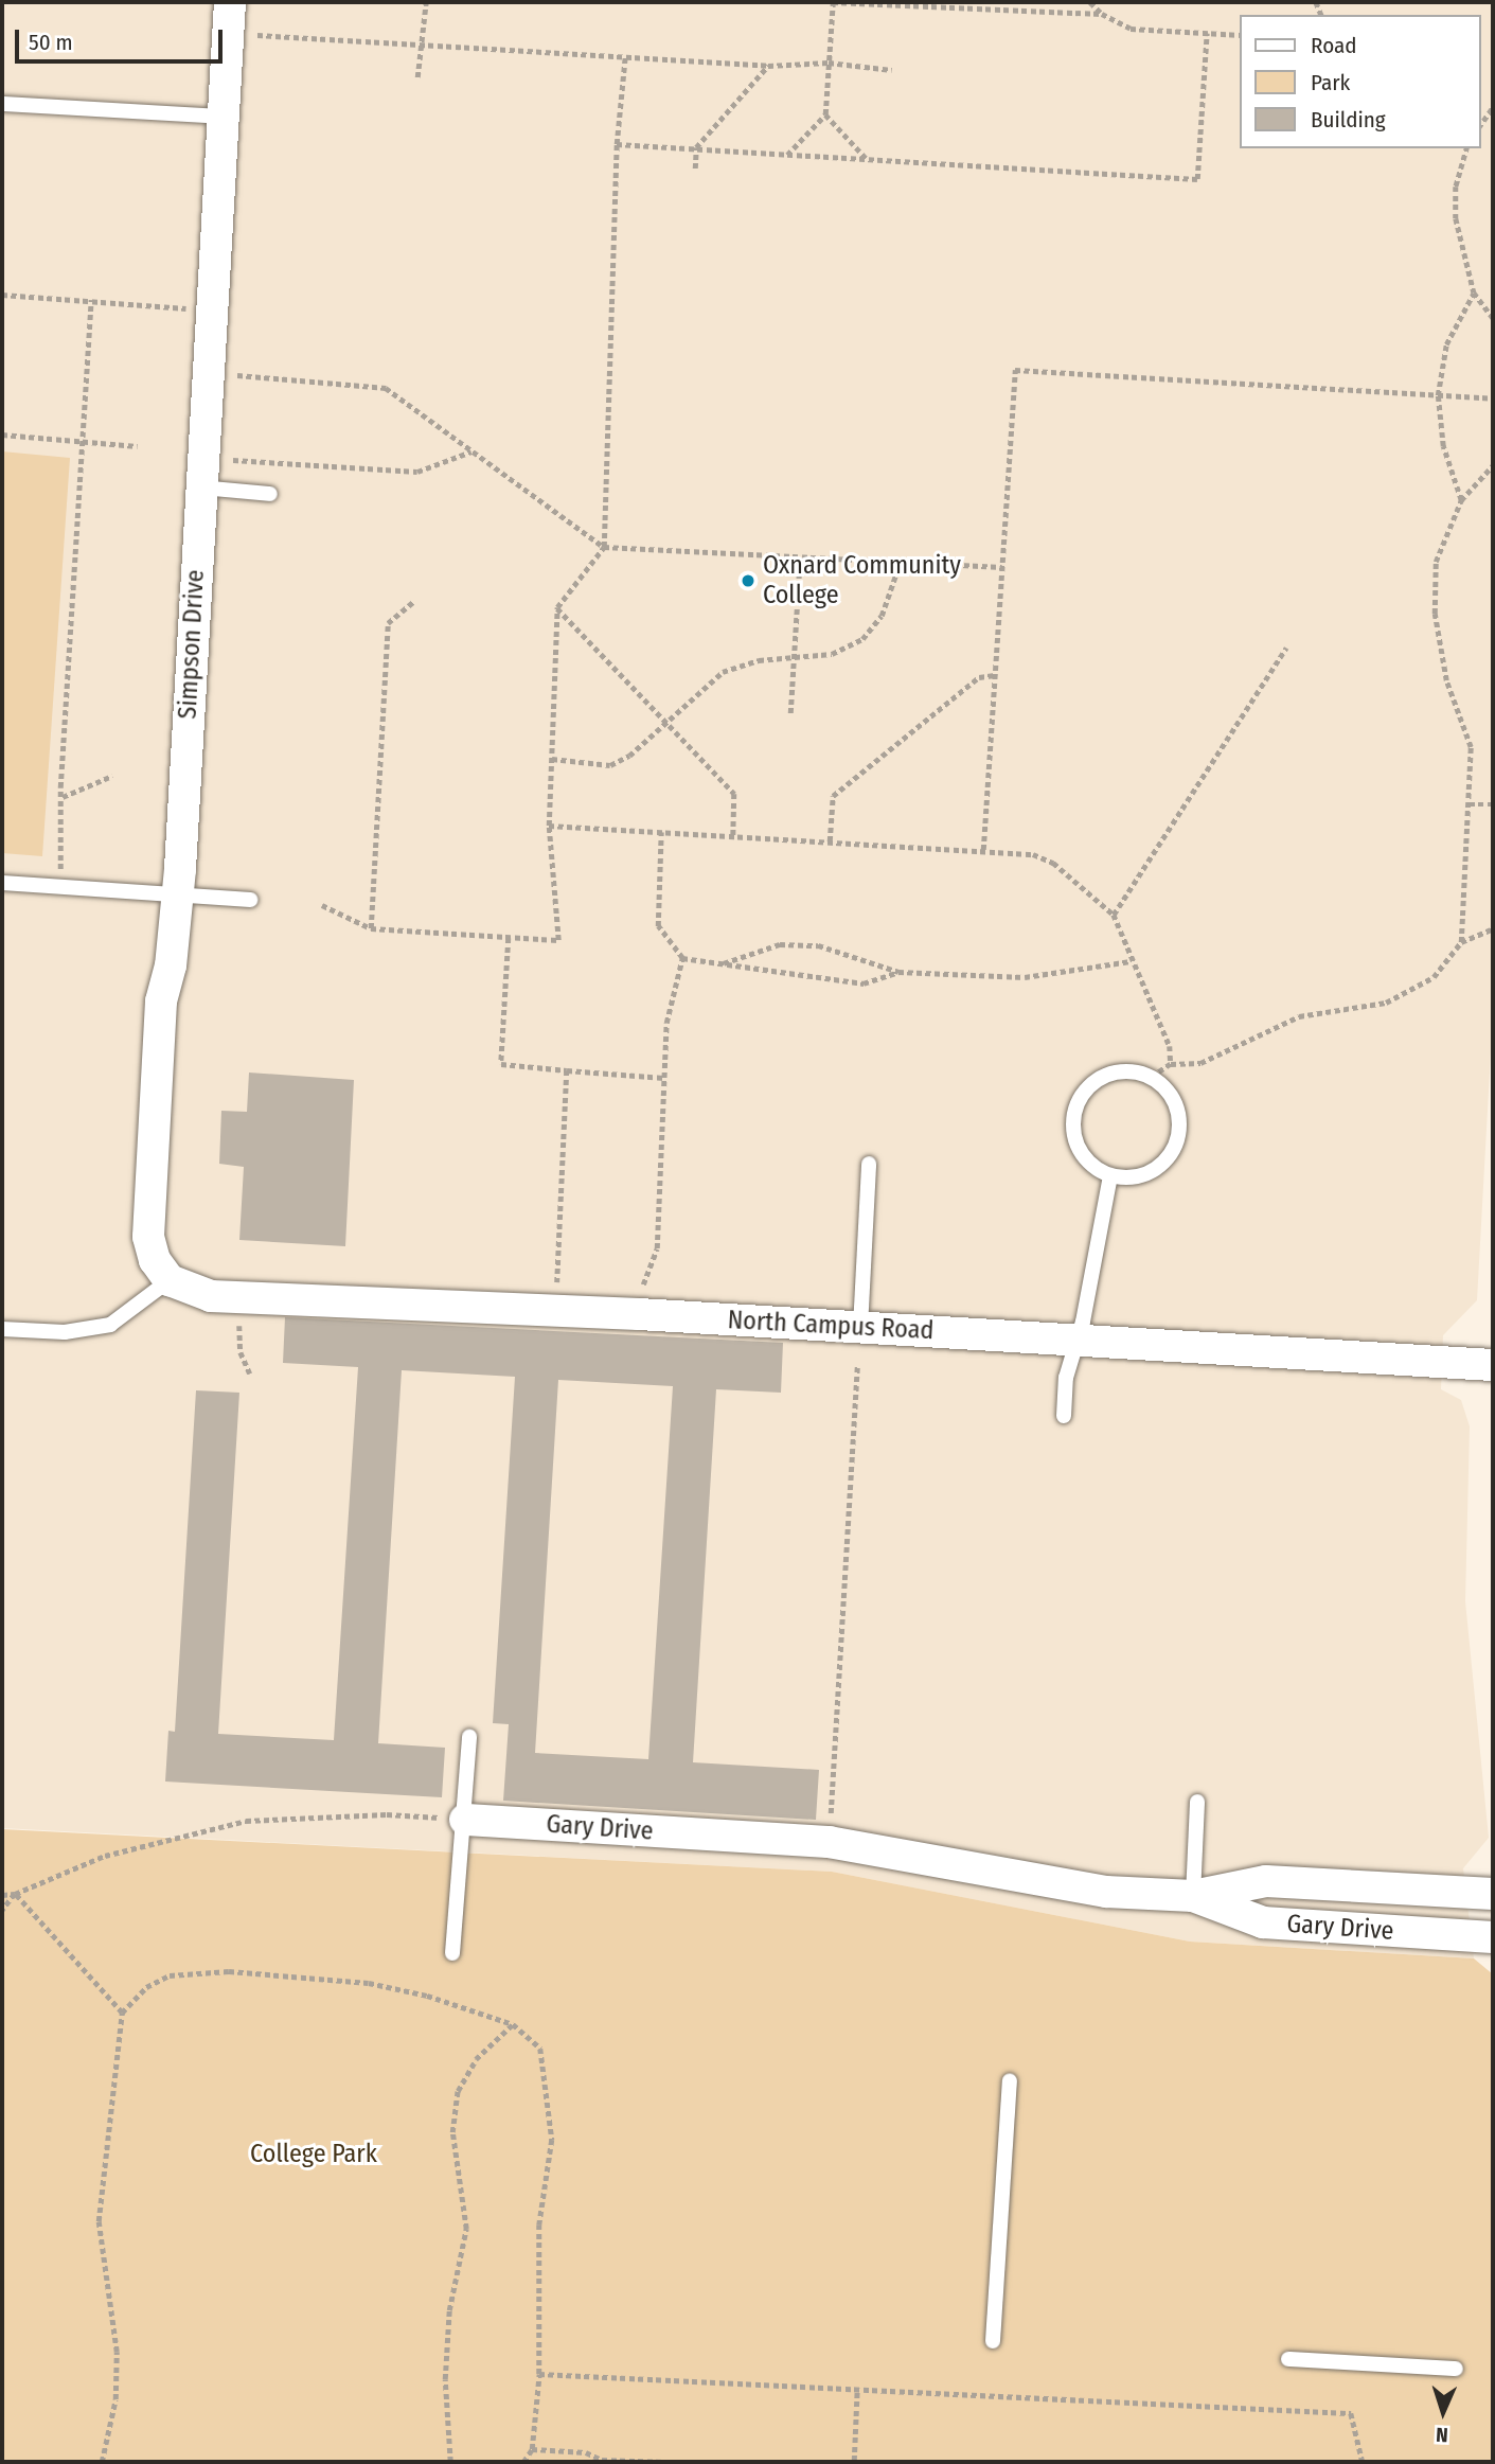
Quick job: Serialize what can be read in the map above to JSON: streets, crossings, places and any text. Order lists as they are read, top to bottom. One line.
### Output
{"streets":{"street":["Simpson Drive","North Campus Road","Gary Drive"]},"crossings":[["Simpson Drive","North Campus Road"]],"parks":["College Park"],"places":["Oxnard Community College"],"legend":["Road","Park","Building"],"scale_bar":"50 m","north":"bottom"}
